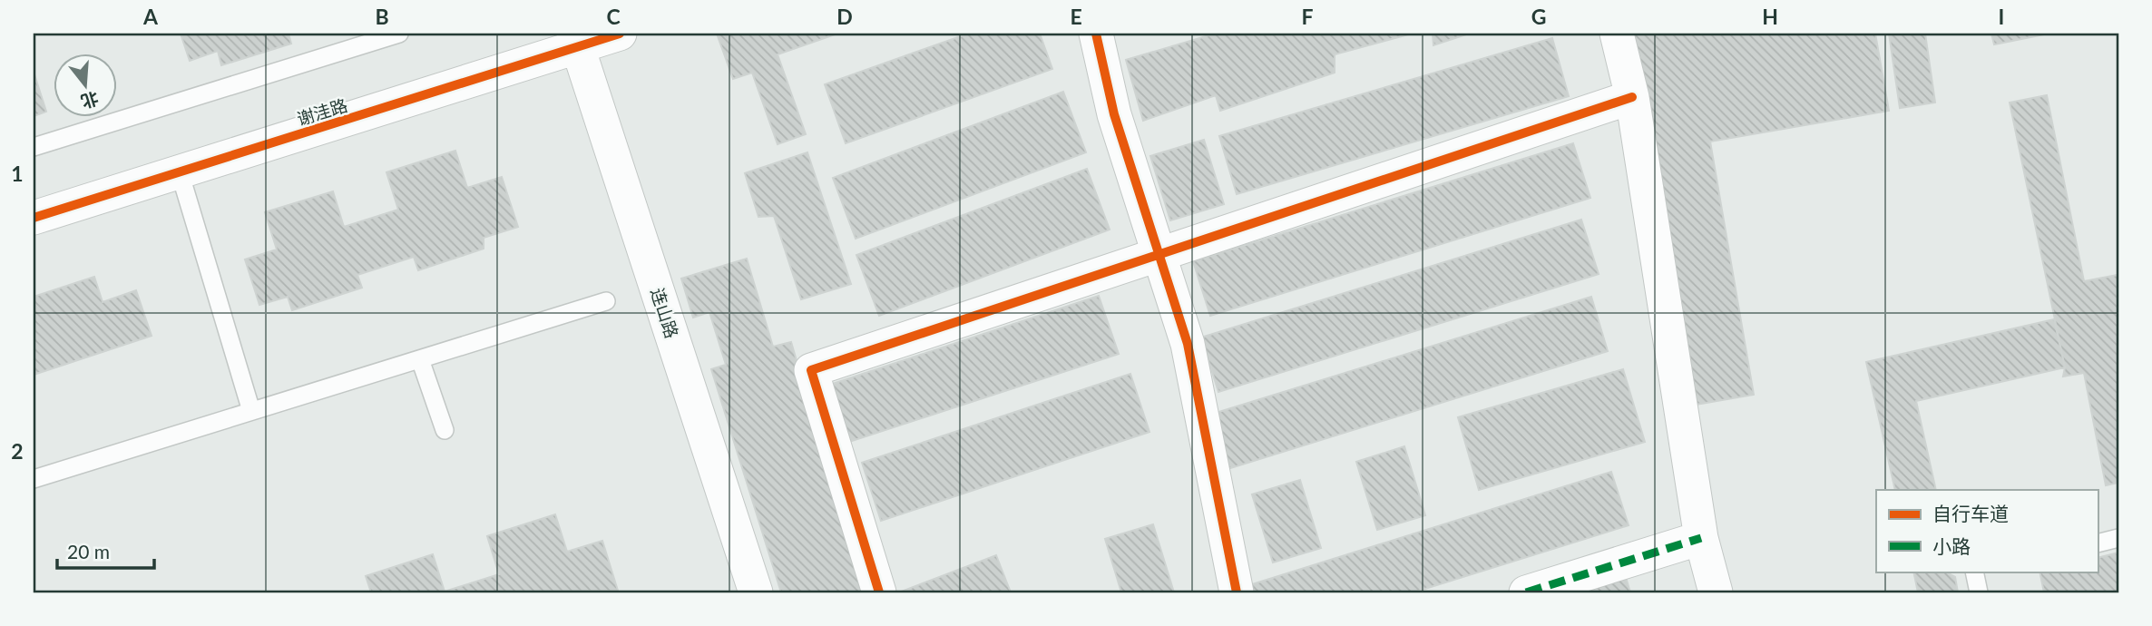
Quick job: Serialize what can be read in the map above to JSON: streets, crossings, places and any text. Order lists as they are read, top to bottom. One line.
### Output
{"streets":{"street":["谢洼路","连山路"]},"crossings":[["谢洼路","连山路"]],"legend":["自行车道","小路"],"scale_bar":"20 m","north":"bottom","grid":{"columns":["A","B","C","D","E","F","G","H","I"],"rows":["1","2"]}}
